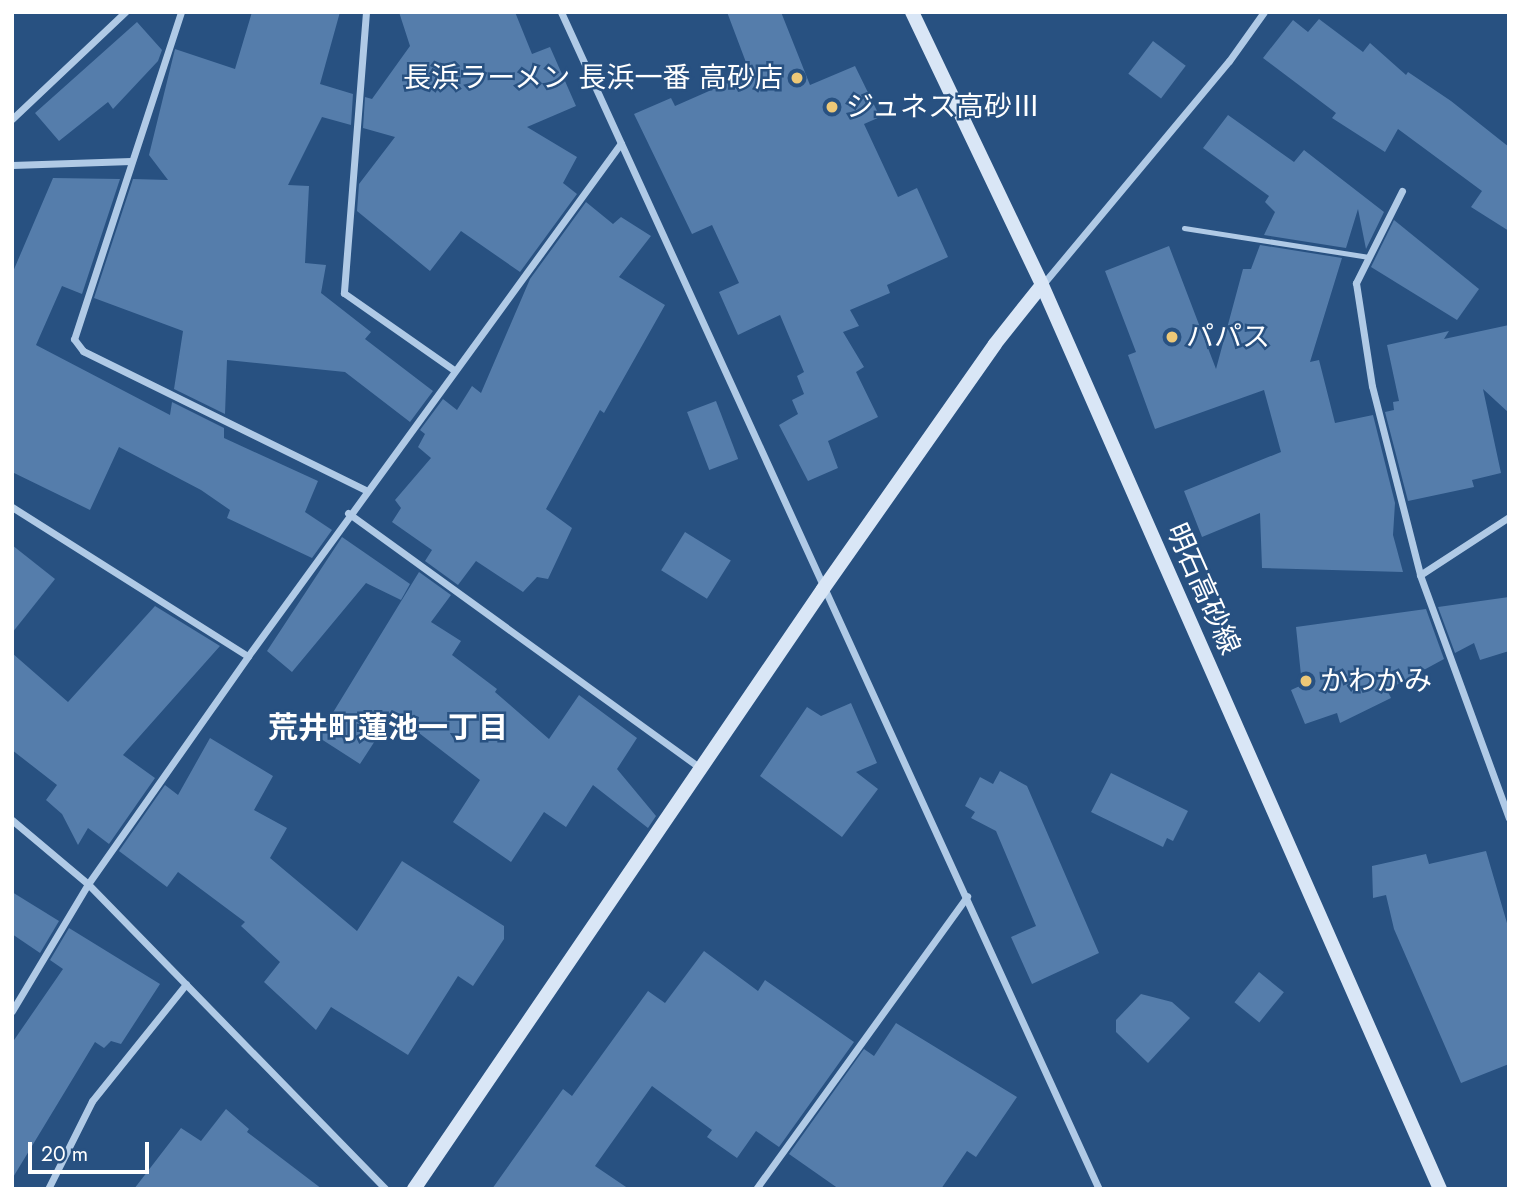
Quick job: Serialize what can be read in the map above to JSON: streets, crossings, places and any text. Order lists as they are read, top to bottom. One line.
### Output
{"streets":{"main road":["明石高砂線"]},"districts":["荒井町蓮池一丁目"],"places":["長浜ラーメン 長浜一番 高砂店","ジュネス高砂Ⅲ","パパス","かわかみ"],"scale_bar":"20 m"}
